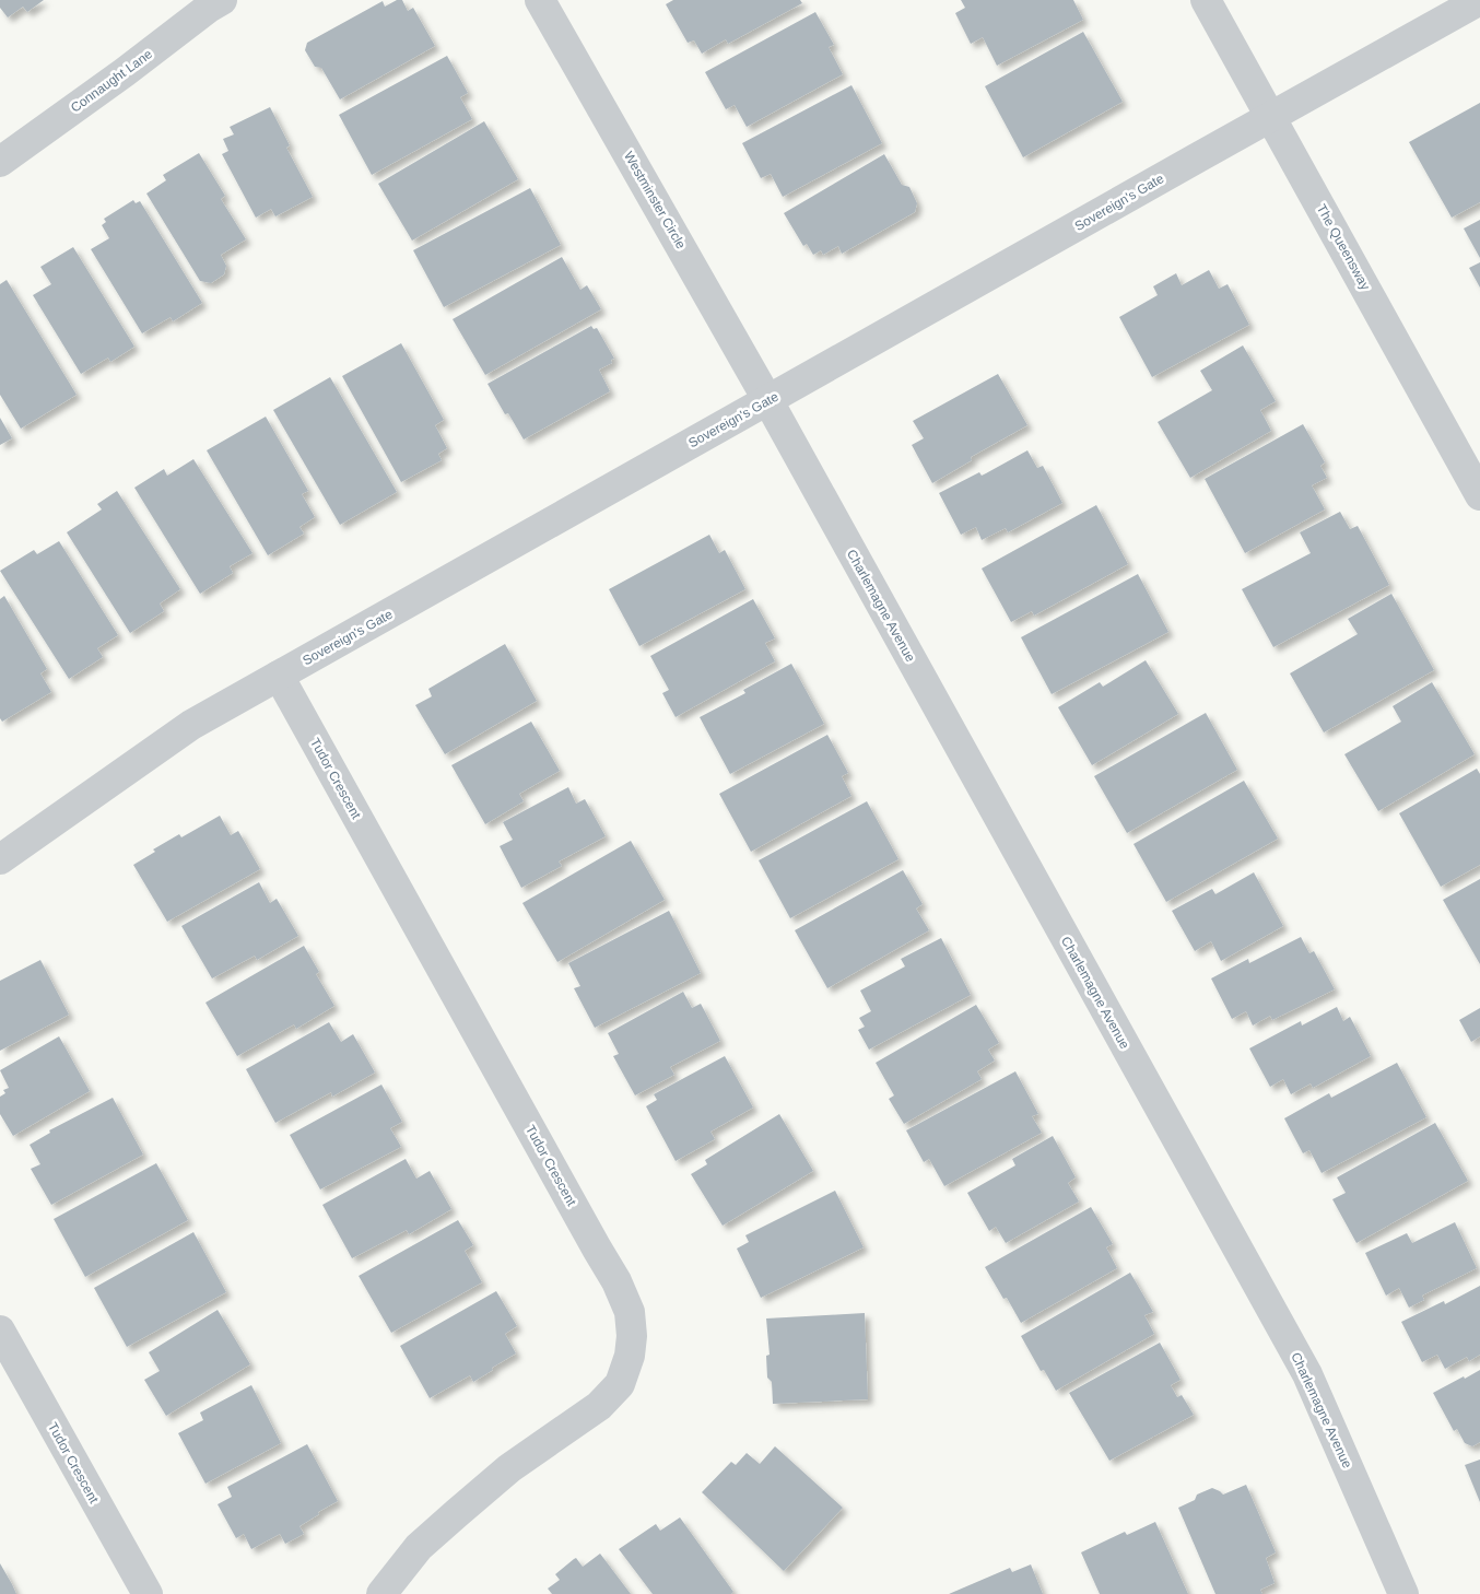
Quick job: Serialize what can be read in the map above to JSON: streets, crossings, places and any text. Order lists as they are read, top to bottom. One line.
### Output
{"streets":{"street":["Connaught Lane","Westminster Circle","Sovereign's Gate","The Queensway","Charlemagne Avenue","Tudor Crescent"]},"crossings":[["Westminster Circle","Sovereign's Gate"],["Westminster Circle","Charlemagne Avenue"],["Sovereign's Gate","The Queensway"],["Sovereign's Gate","Charlemagne Avenue"],["Sovereign's Gate","Tudor Crescent"]]}
